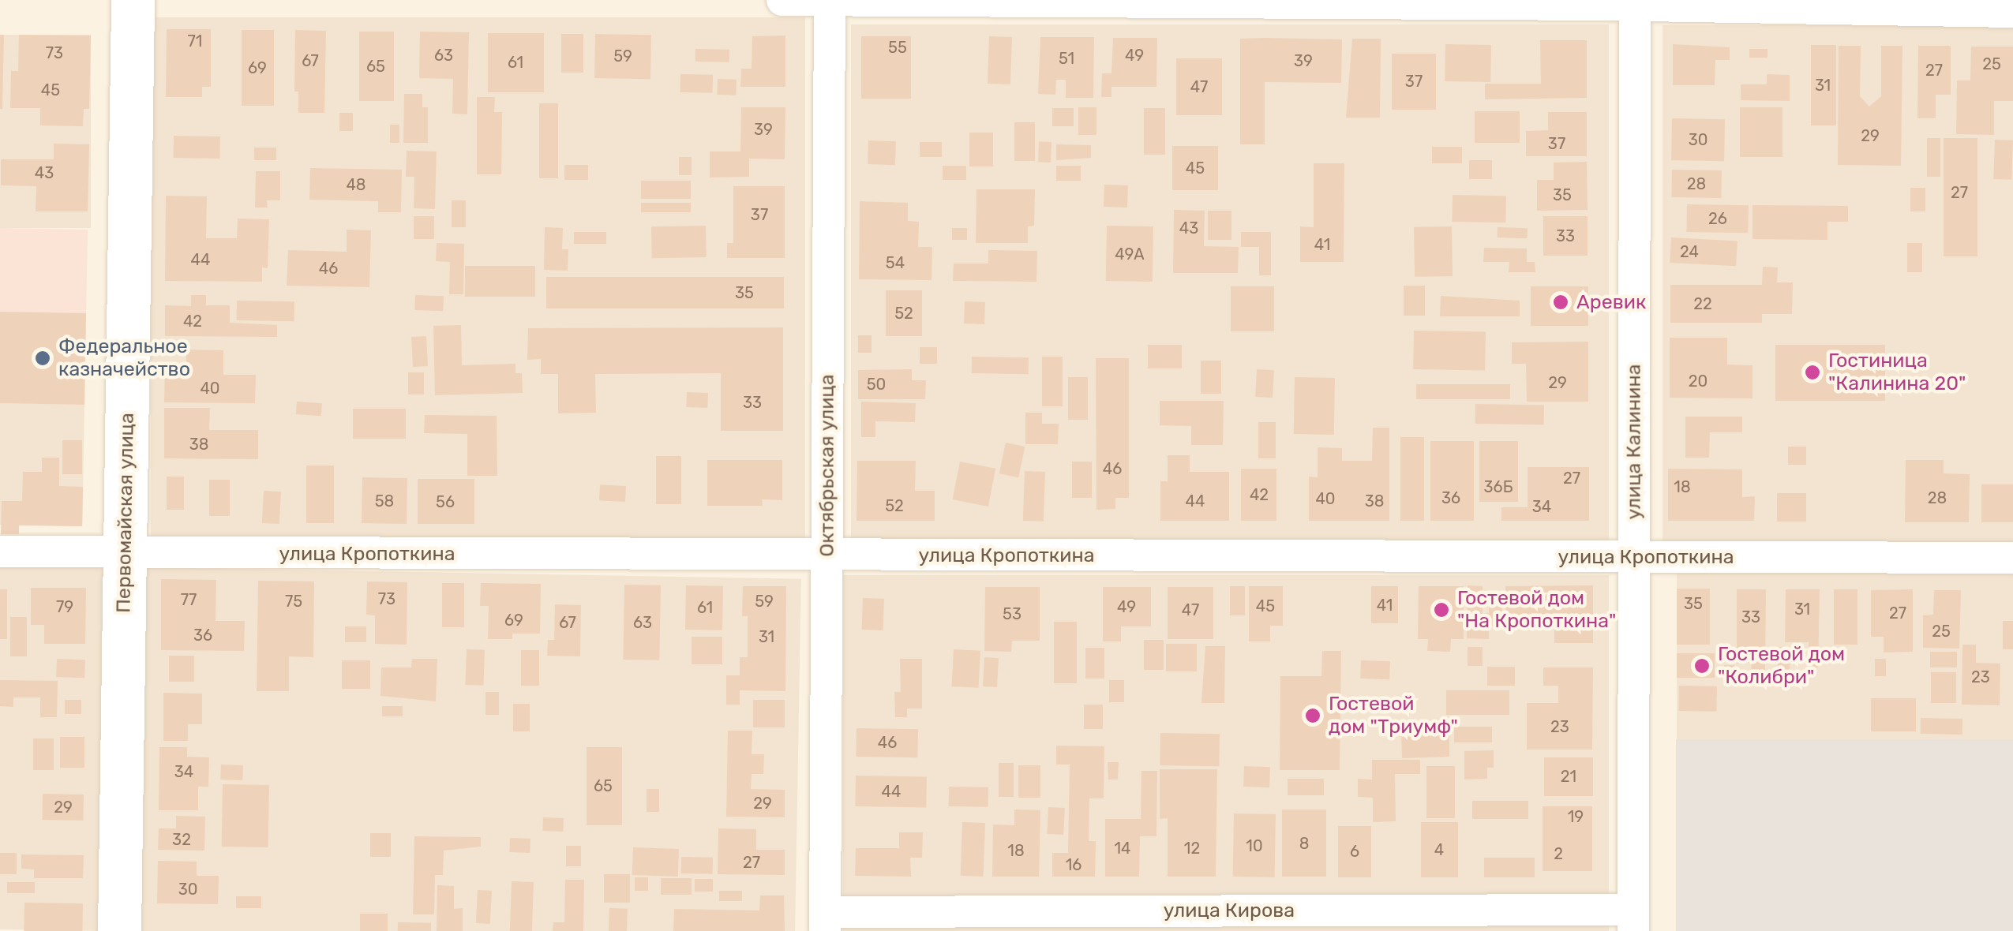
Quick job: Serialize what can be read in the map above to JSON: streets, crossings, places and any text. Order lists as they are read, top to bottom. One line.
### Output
{"streets":{"street":["улица Калинина","Октябрьская улица","Первомайская улица","улица Кропоткина","улица Кирова"]},"crossings":[["улица Калинина","улица Кропоткина"],["улица Калинина","улица Кирова"],["Октябрьская улица","улица Кропоткина"],["Октябрьская улица","улица Кирова"],["Первомайская улица","улица Кропоткина"]],"places":["Аревик","Федеральное казначейство","Гостиница \"Калинина 20\"","Гостевой дом \"На Кропоткина\"","Гостевой дом \"Колибри\"","Гостевой дом \"Триумф\""],"house_numbers":["71","55","73","63","49","59","51","67","39","61","25","65","69","27","37","31","47","45","39","29","30","37","45","43","28","48","27","35","37","26","43","33","41","24","49А","44","54","46","35","22","52","42","20","29","50","40","33","38","46","27","36Б","18","42","36","28","40","58","44","38","56","52","34","73","77","75","59","35","41","45","79","49","61","31","47","27","53","33","69","67","63","25","36","31","23","23","46","34","21","65","44","29","29","19","32","8","10","14","12","4","18","6","2","27","16","30"]}
